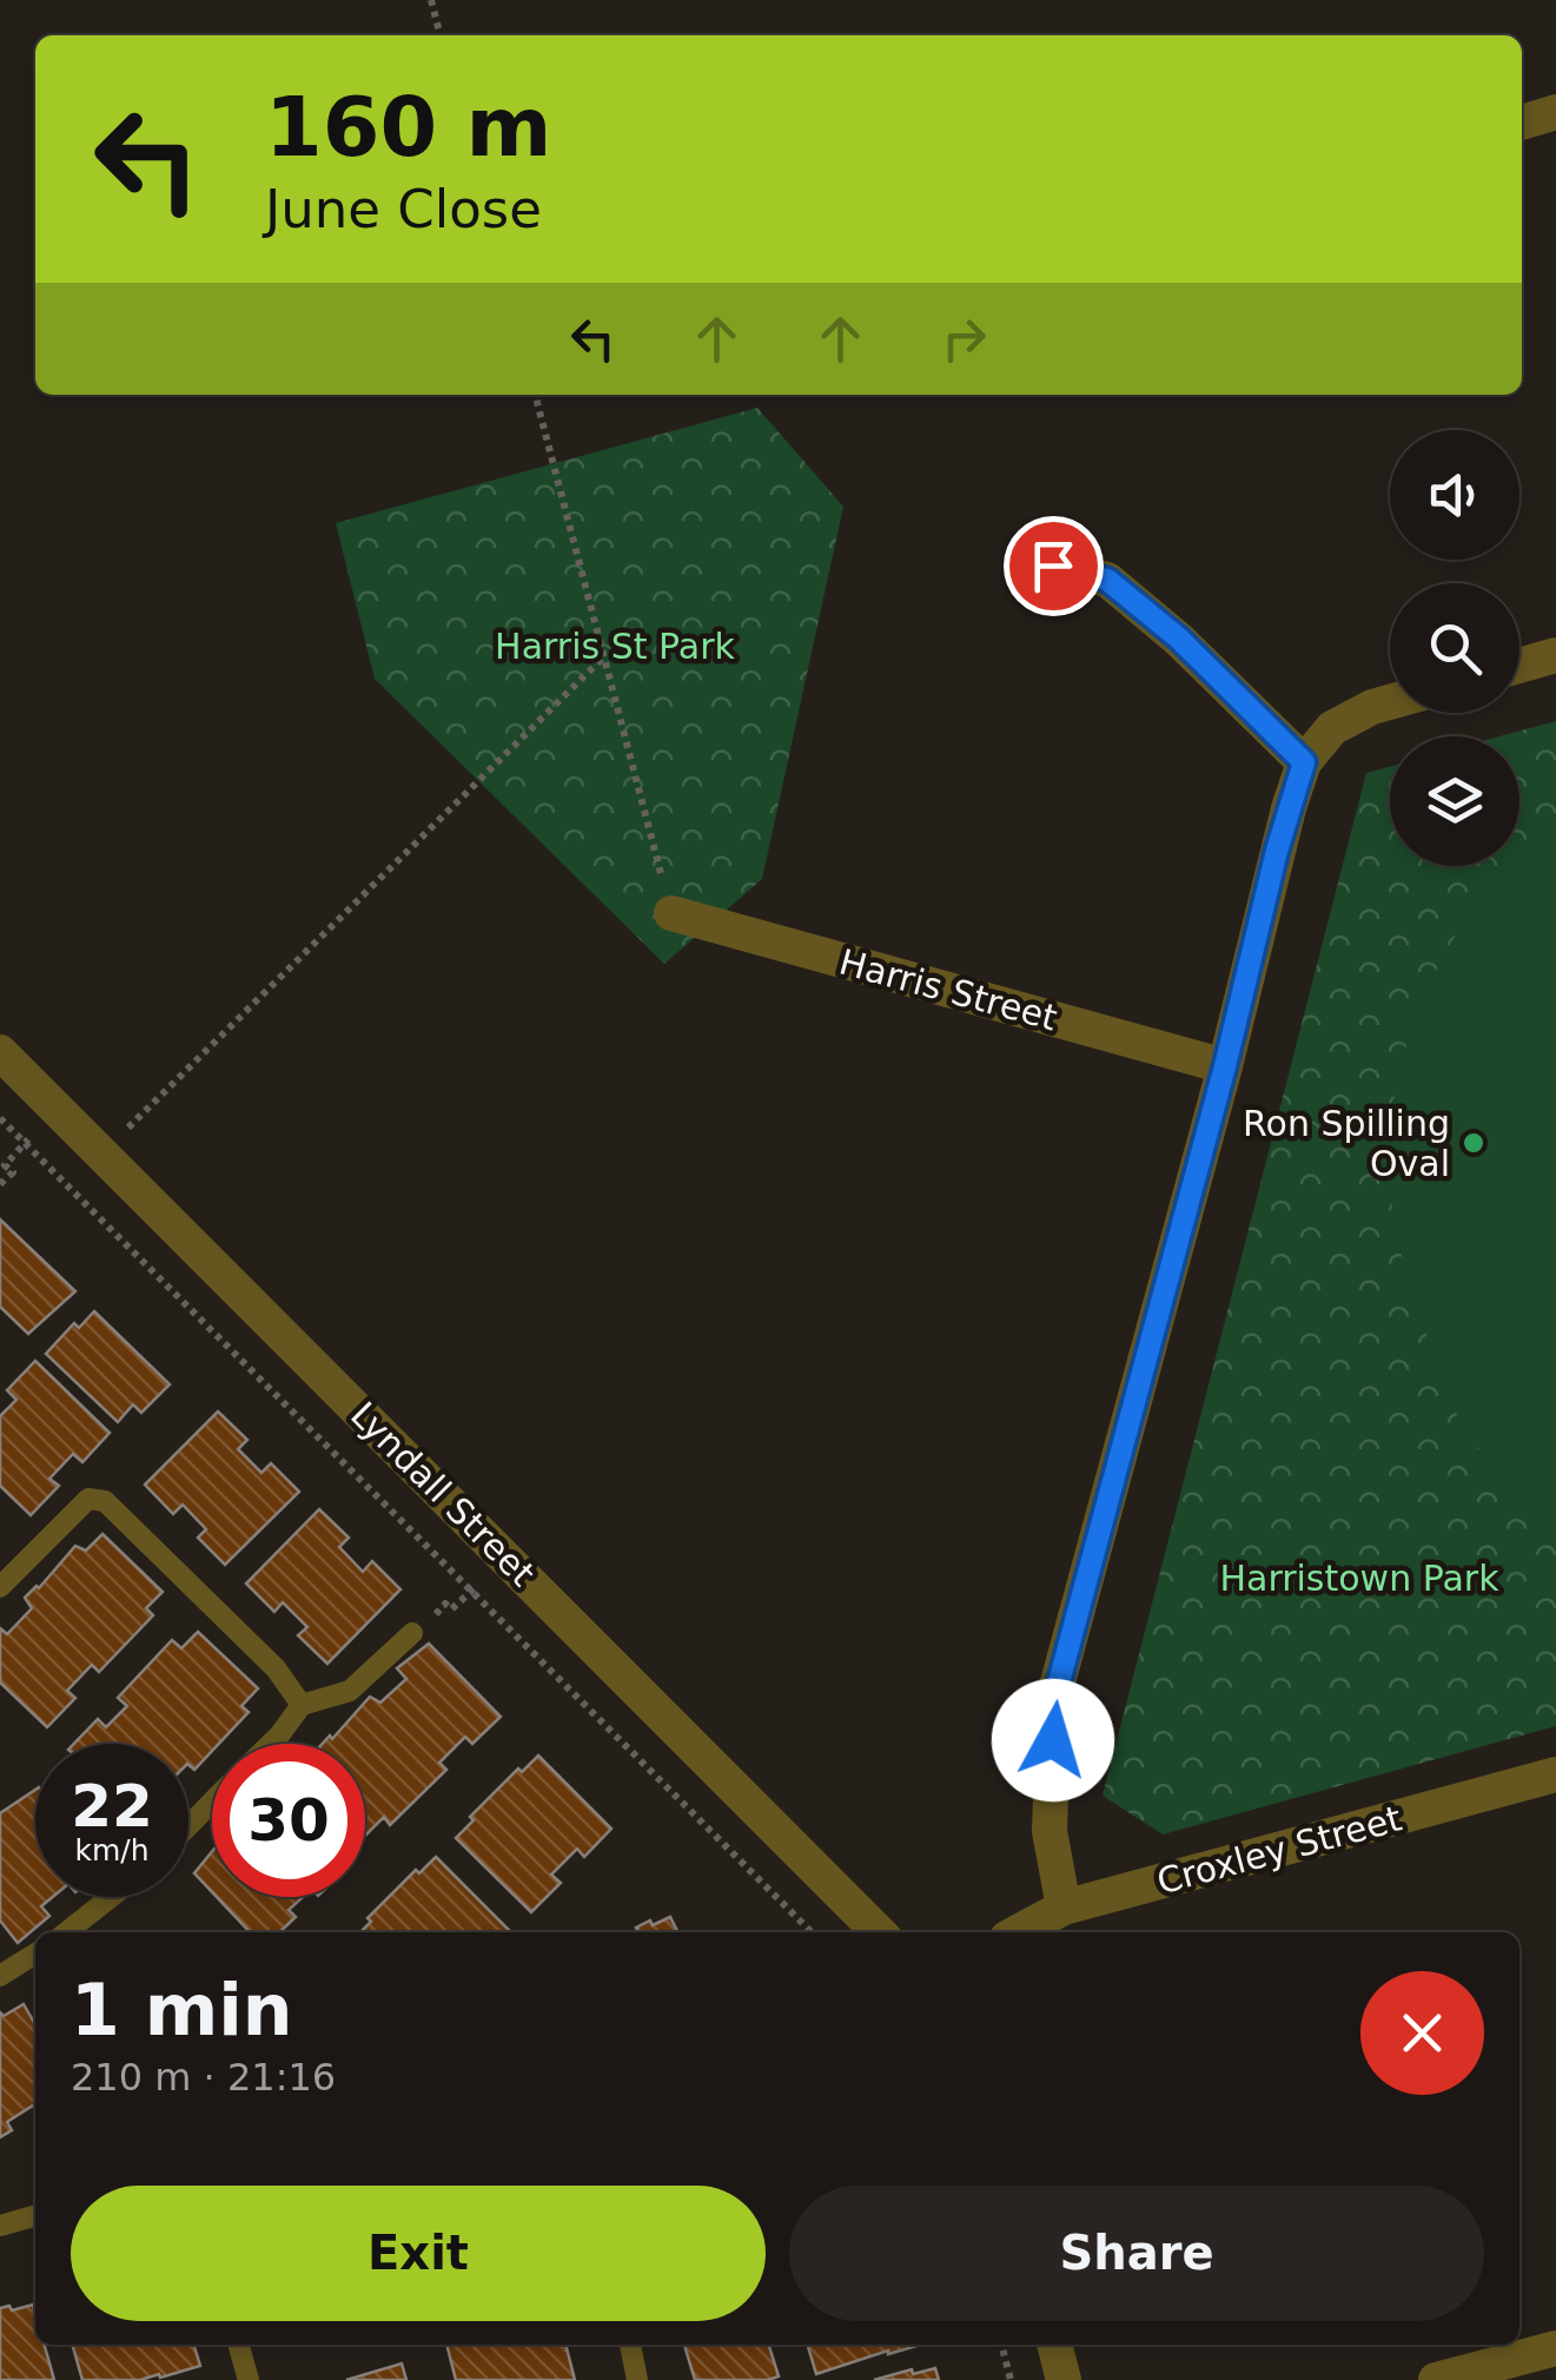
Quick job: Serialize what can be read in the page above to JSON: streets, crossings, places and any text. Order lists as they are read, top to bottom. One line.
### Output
{"streets":{"street":["Harris Street","Lyndall Street","Croxley Street"]},"parks":["Harris St Park","Harristown Park"],"places":["Ron Spilling Oval"],"page":{"turn":["160 m","June Close"],"speed":"22 km/h","limit":"30","heading":["1 min","210 m · 21:16"],"buttons":["Exit","Share"]}}
